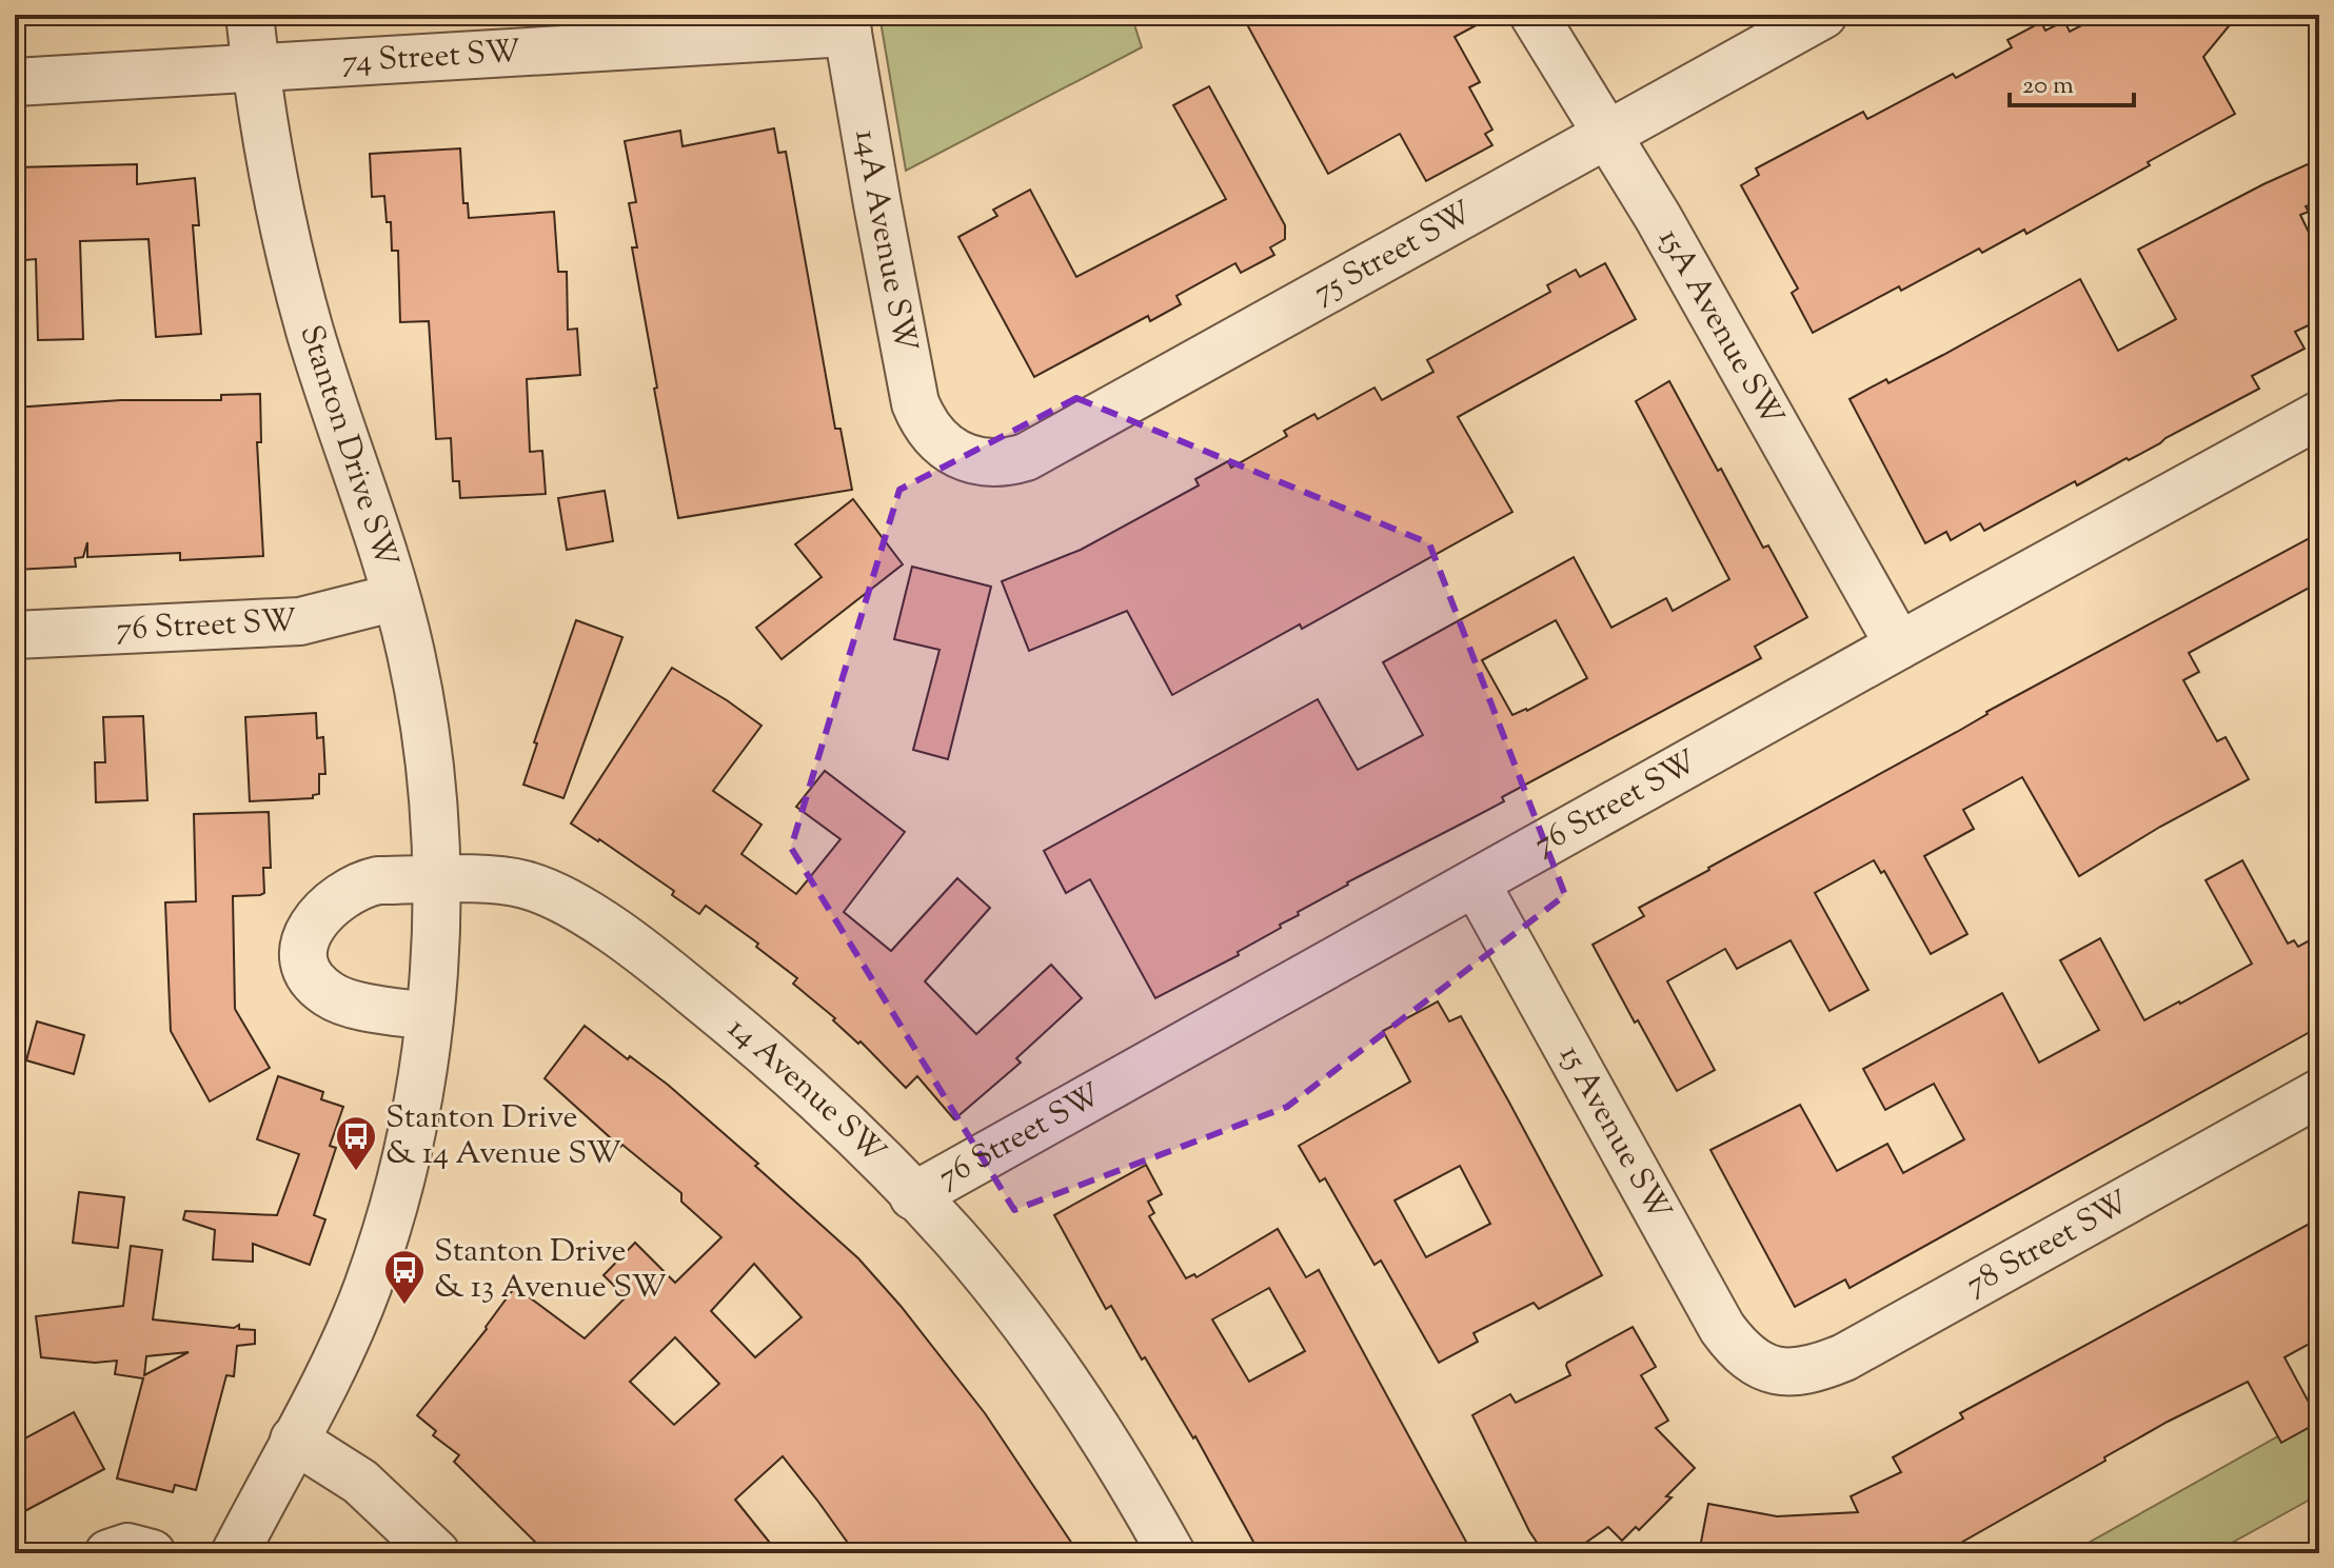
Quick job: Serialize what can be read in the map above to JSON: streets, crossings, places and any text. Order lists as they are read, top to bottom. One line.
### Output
{"streets":{"street":["74 Street SW","14A Avenue SW","75 Street SW","15A Avenue SW","Stanton Drive SW","76 Street SW","14 Avenue SW","15 Avenue SW","78 Street SW"]},"crossings":[["74 Street SW","14A Avenue SW"],["74 Street SW","Stanton Drive SW"],["14A Avenue SW","75 Street SW"],["75 Street SW","15A Avenue SW"],["15A Avenue SW","76 Street SW"],["Stanton Drive SW","76 Street SW"],["Stanton Drive SW","14 Avenue SW"],["76 Street SW","14 Avenue SW"],["76 Street SW","15 Avenue SW"],["15 Avenue SW","78 Street SW"]],"places":{"bus stop":["Stanton Drive & 14 Avenue SW","Stanton Drive & 13 Avenue SW"]},"scale_bar":"20 m"}
